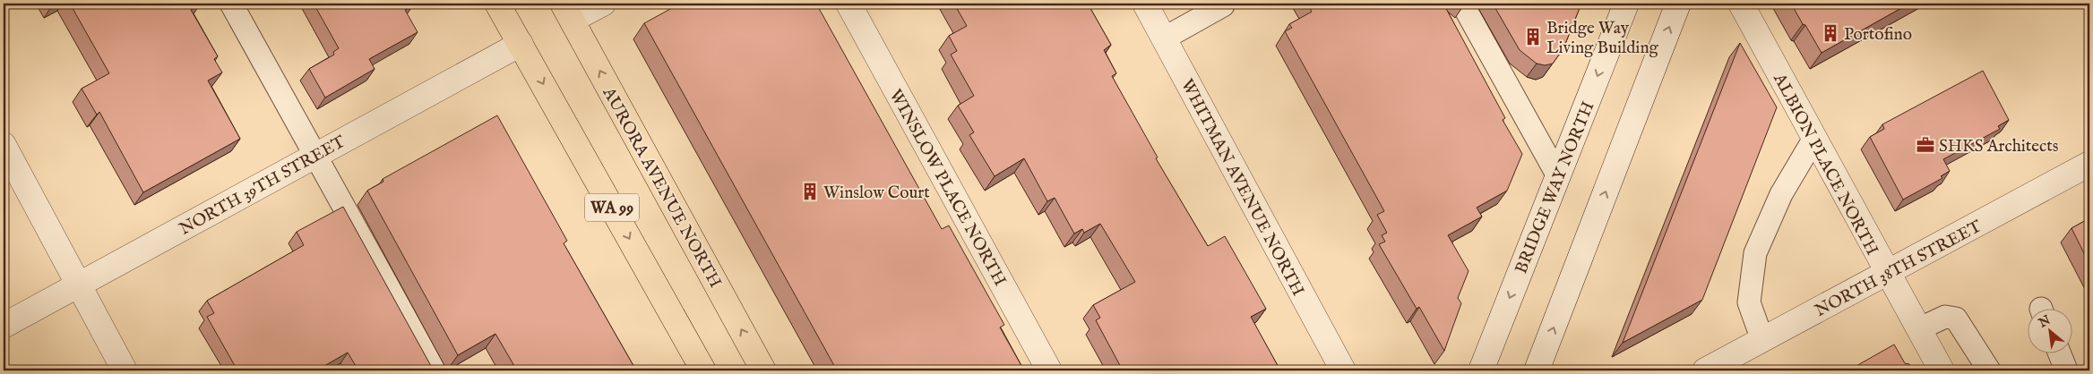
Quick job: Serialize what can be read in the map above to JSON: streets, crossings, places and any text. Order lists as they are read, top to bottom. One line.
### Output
{"streets":{"highway":["AURORA AVENUE NORTH","WA 99"],"street":["ALBION PLACE NORTH","NORTH 39TH STREET","WINSLOW PLACE NORTH","WHITMAN AVENUE NORTH","BRIDGE WAY NORTH","NORTH 38TH STREET"]},"crossings":[["ALBION PLACE NORTH","NORTH 38TH STREET"],["NORTH 39TH STREET","WA 99"]],"places":{"building":["Portofino","Bridge Way Living Building","Winslow Court"],"office":["SHKS Architects"]},"north":"top left"}
